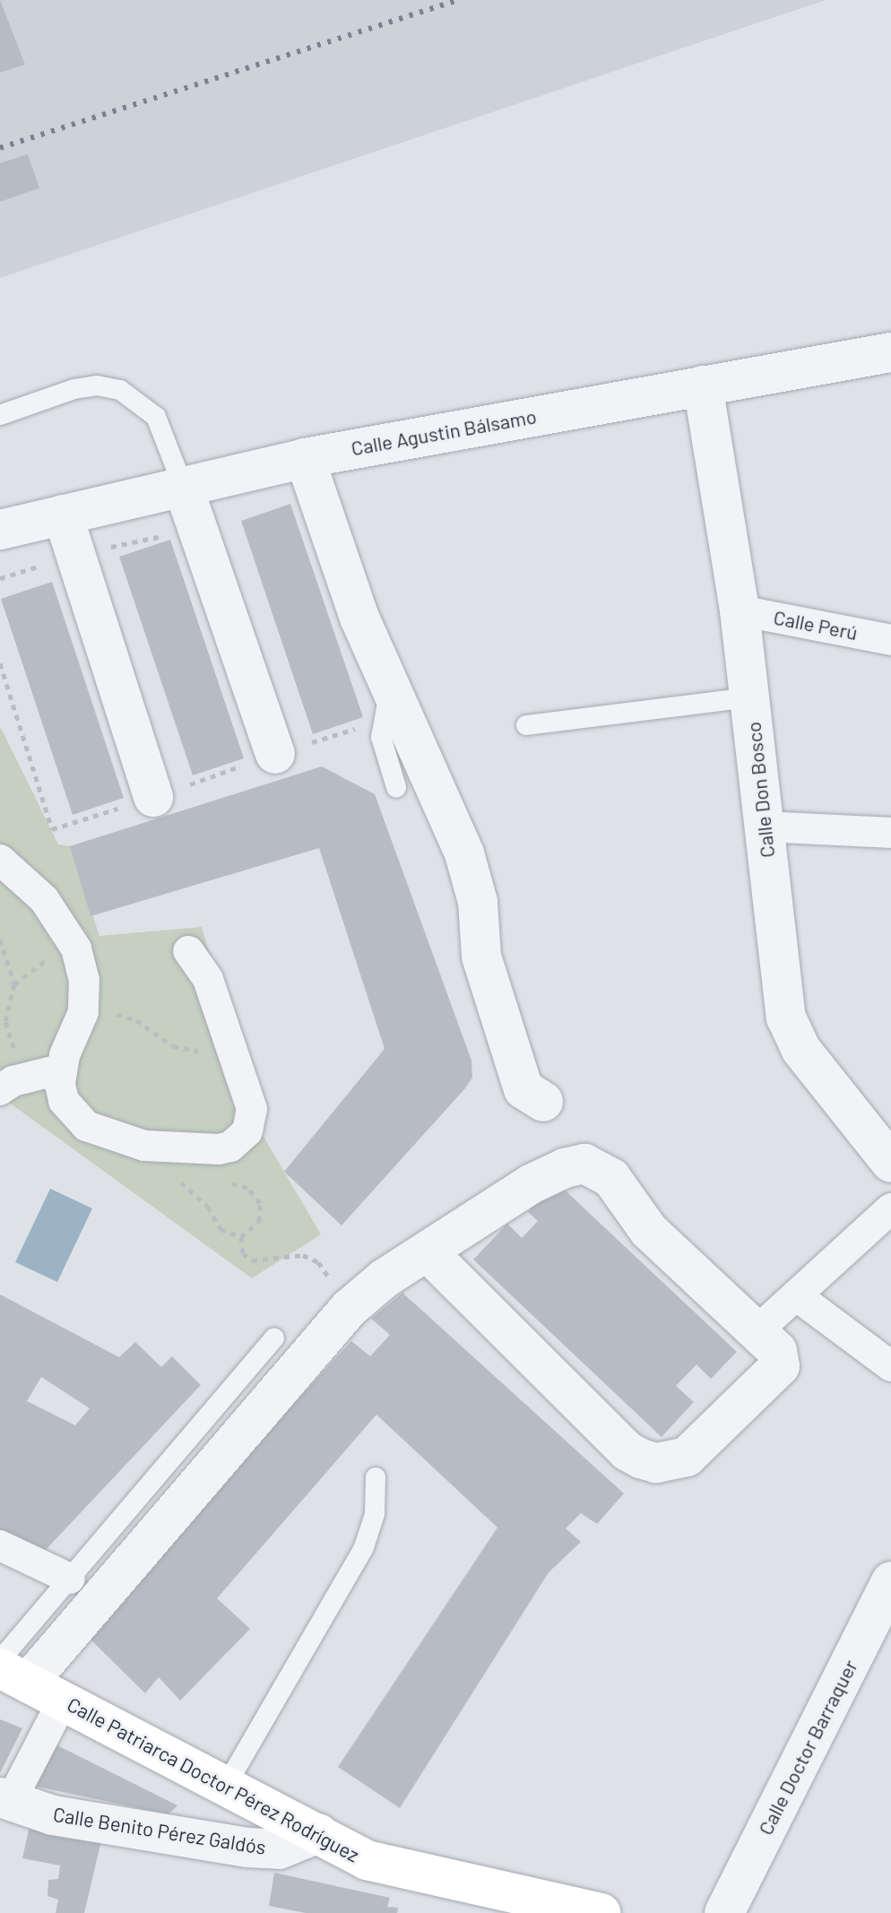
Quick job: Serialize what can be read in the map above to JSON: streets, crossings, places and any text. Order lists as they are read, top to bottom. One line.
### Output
{"streets":{"main road":["Calle Patriarca Doctor Pérez Rodríguez"],"street":["Calle Agustin Bálsamo","Calle Perú","Calle Don Bosco","Calle Doctor Barraquer","Calle Benito Pérez Galdós"]},"crossings":[["Calle Agustin Bálsamo","Calle Don Bosco"],["Calle Perú","Calle Don Bosco"],["Calle Patriarca Doctor Pérez Rodríguez","Calle Benito Pérez Galdós"]]}
